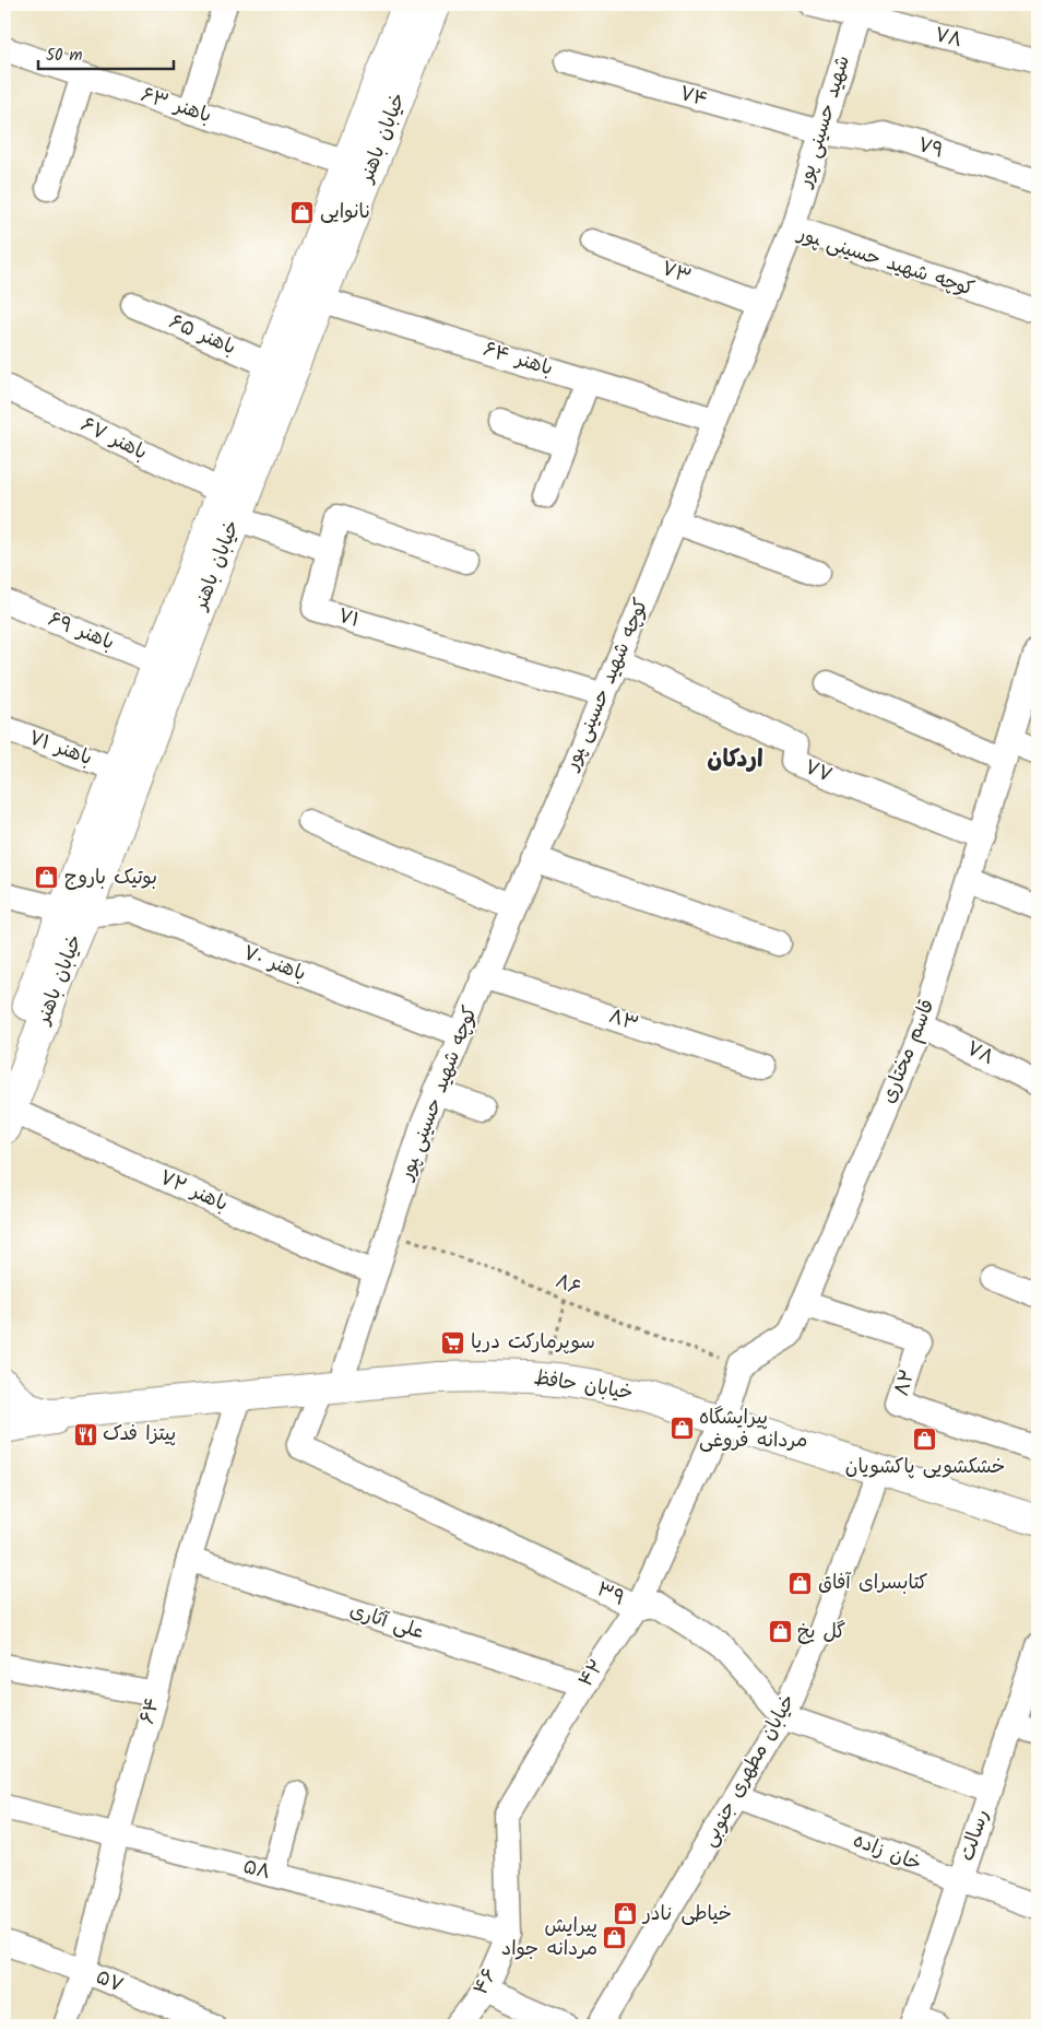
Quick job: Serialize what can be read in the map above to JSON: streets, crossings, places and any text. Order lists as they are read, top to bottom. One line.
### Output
{"streets":{"main road":["خیابان باهنر","خیابان حافظ"],"street":["۷۸","۷۴","باهنر ۶۳","شهید حسینی پور","۷۹","کوچه شهید حسینی ‍پور","۷۳","باهنر ۶۵","باهنر ۶۴","باهنر ۶۷","۷۱","باهنر ۶۹","باهنر ۷۱","۷۷","باهنر ۷۰","۸۳","قاسم مختاری","باهنر ۷۲","۸۲","۳۹","علی آثاری","۴۲","۶۴","خیابان مطهری جنوبی","رسالت","خان زاده","۵۸","۵۷","۴۶"],"path":["۸۶"]},"crossings":[["۷۸","شهید حسینی پور"],["۷۸","قاسم مختاری"],["۷۴","شهید حسینی پور"],["۷۴","۷۹"],["باهنر ۶۳","خیابان باهنر"],["شهید حسینی پور","۷۹"],["شهید حسینی پور","کوچه شهید حسینی ‍پور"],["خیابان باهنر","باهنر ۶۵"],["خیابان باهنر","باهنر ۶۴"],["خیابان باهنر","باهنر ۶۷"],["خیابان باهنر","باهنر ۶۹"],["خیابان باهنر","باهنر ۷۱"],["خیابان باهنر","باهنر ۷۰"],["خیابان باهنر","باهنر ۷۲"],["کوچه شهید حسینی ‍پور","۷۳"],["کوچه شهید حسینی ‍پور","باهنر ۶۴"],["کوچه شهید حسینی ‍پور","۷۱"],["کوچه شهید حسینی ‍پور","۷۷"],["کوچه شهید حسینی ‍پور","باهنر ۷۰"],["کوچه شهید حسینی ‍پور","۸۳"],["کوچه شهید حسینی ‍پور","باهنر ۷۲"],["کوچه شهید حسینی ‍پور","۸۶"],["کوچه شهید حسینی ‍پور","خیابان حافظ"],["کوچه شهید حسینی ‍پور","۳۹"],["۷۷","قاسم مختاری"],["قاسم مختاری","۸۶"],["قاسم مختاری","۸۲"],["خیابان حافظ","۳۹"],["خیابان حافظ","۴۲"],["خیابان حافظ","۶۴"],["خیابان حافظ","خیابان مطهری جنوبی"],["۳۹","۴۲"],["۳۹","خیابان مطهری جنوبی"],["۳۹","رسالت"],["علی آثاری","۴۲"],["علی آثاری","۶۴"],["۴۲","۵۸"],["۴۲","۴۶"],["۶۴","۵۸"],["۶۴","۵۷"],["خیابان مطهری جنوبی","خان زاده"],["رسالت","خان زاده"],["۵۸","۴۶"]],"districts":["اردکان"],"places":{"shop":["نانوایی","بوتیک باروج","پیرایشگاه مردانه فروغی","خشکشویی پاکشویان","کتابسرای آفاق","گل یخ","خیاطی نادر","پیرایش مردانه جواد"],"supermarket":["سوپرمارکت دریا"],"restaurant":["پیتزا فدک"]},"scale_bar":"50 m"}
